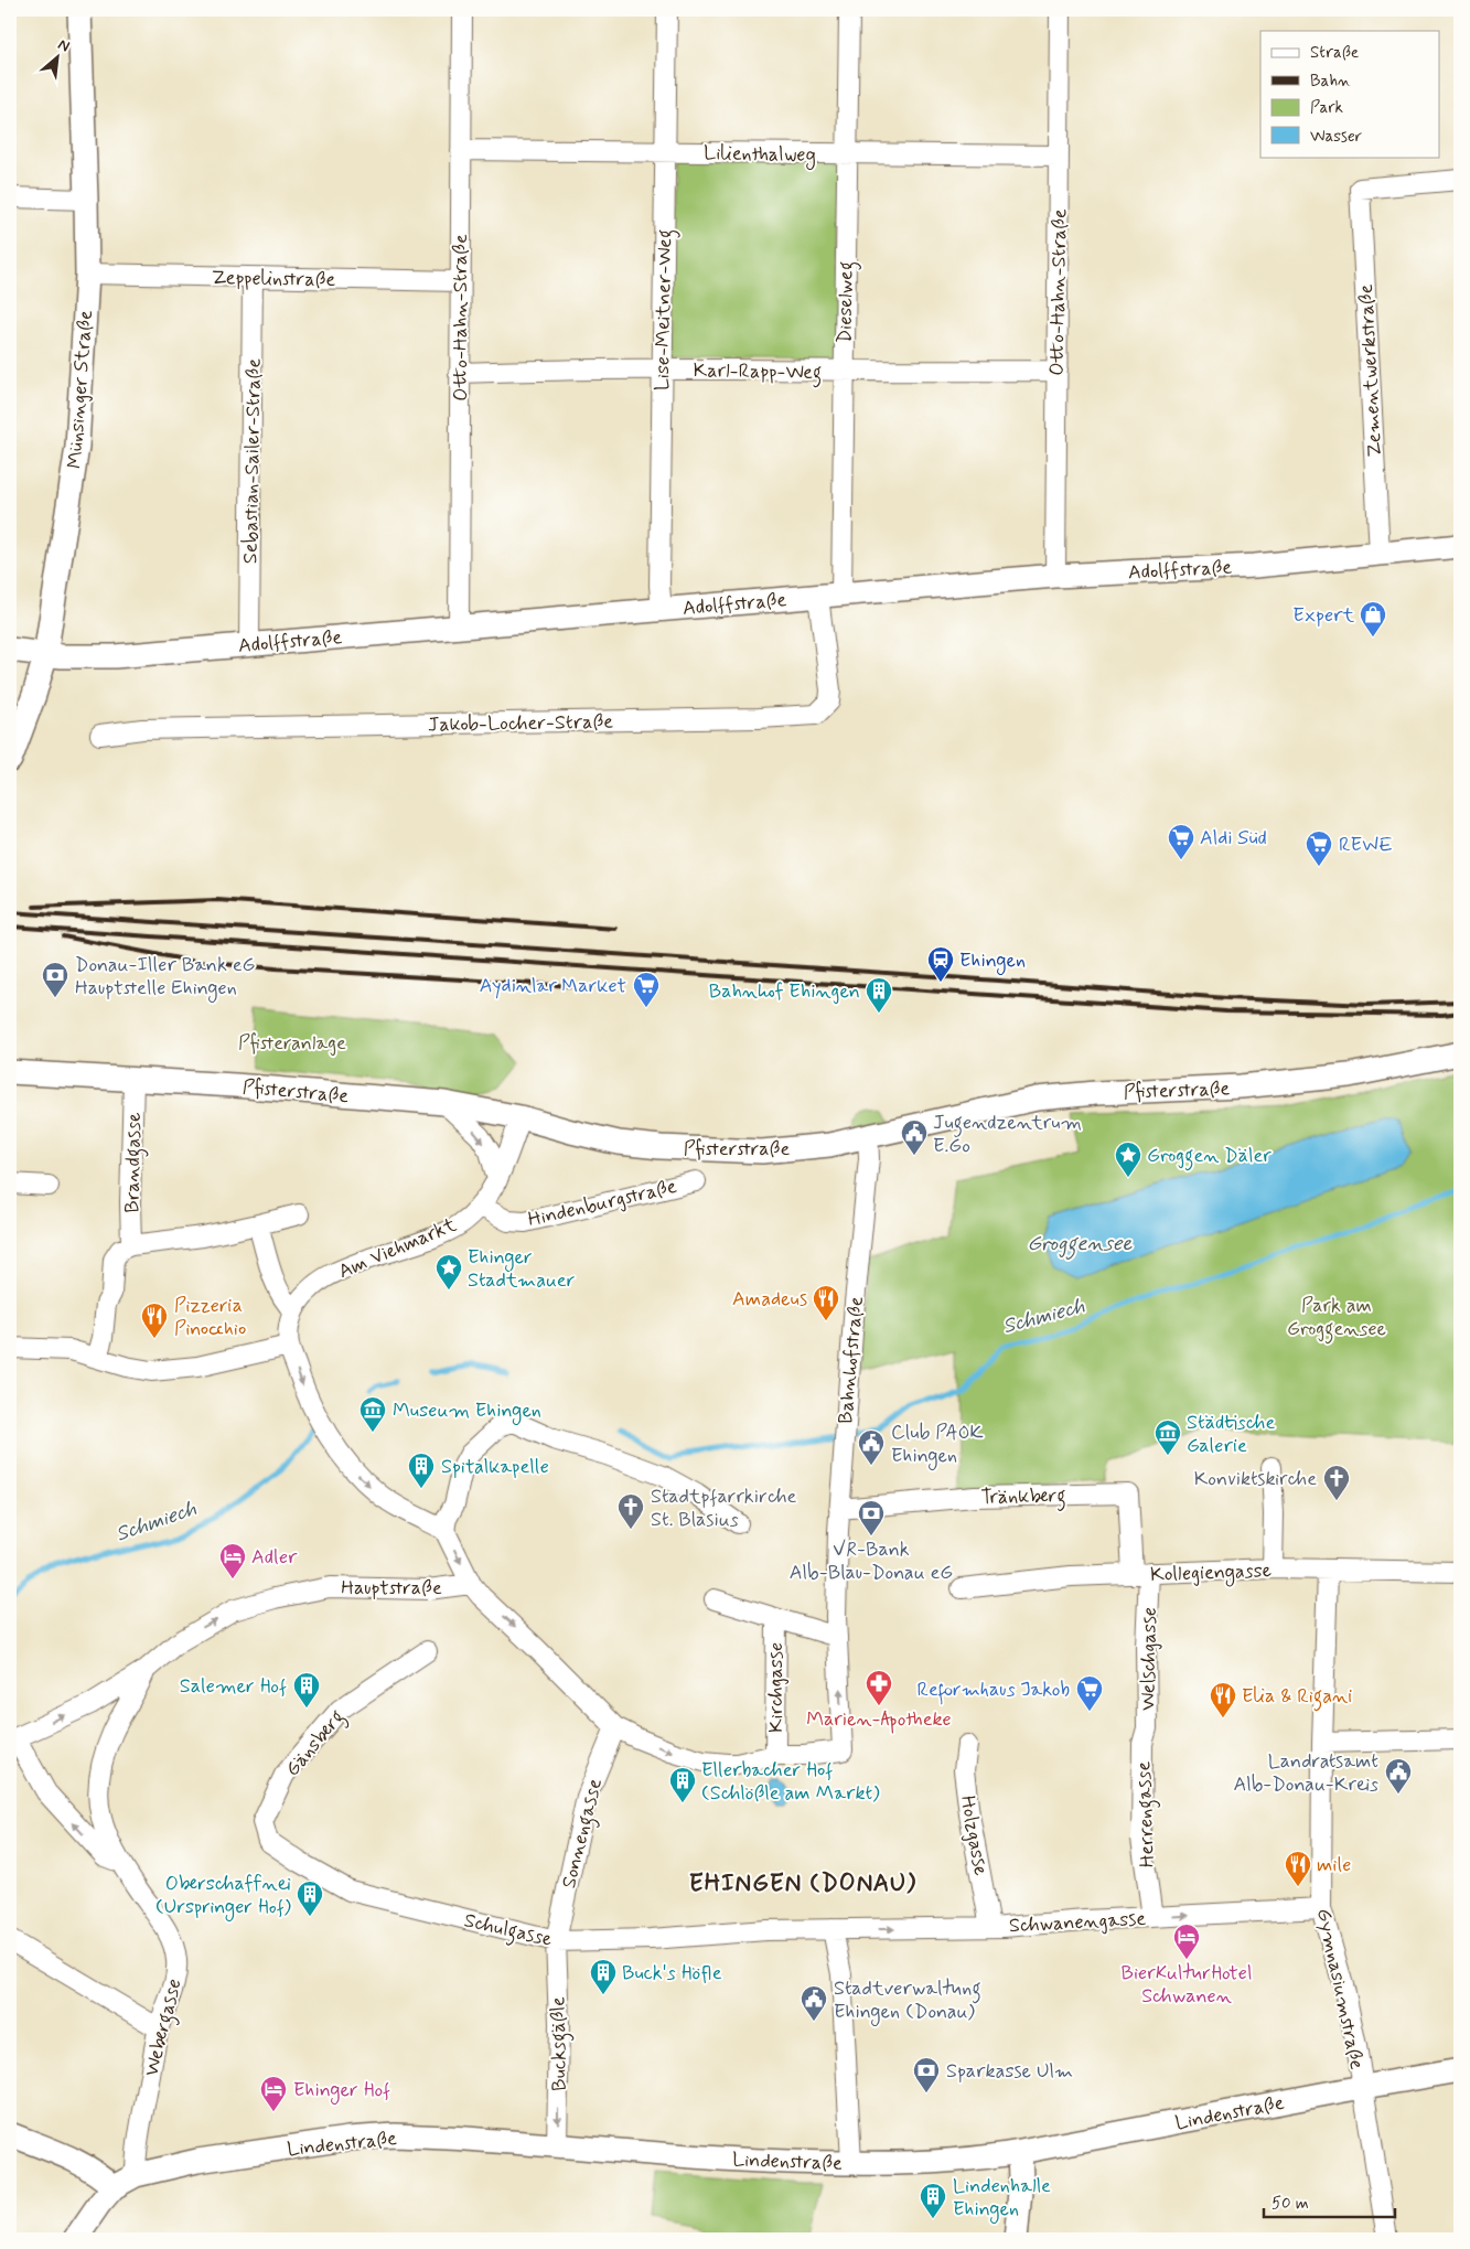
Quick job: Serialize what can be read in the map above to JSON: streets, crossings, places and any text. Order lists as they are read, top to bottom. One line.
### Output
{"streets":{"street":["Lilienthalweg","Zeppelinstraße","Otto-Hahn-Straße","Dieselweg","Lise-Meitner-Weg","Karl-Rapp-Weg","Zementwerkstraße","Münsinger Straße","Sebastian-Sailer-Straße","Adolffstraße","Jakob-Locher-Straße","Pfisterstraße","Brandgasse","Hindenburgstraße","Am Viehmarkt","Bahnhofstraße","Tränkberg","Kollegiengasse","Hauptstraße","Welschgasse","Kirchgasse","Gänsberg","Herrengasse","Sonnengasse","Holzgasse","Schwanengasse","Schulgasse","Gymnasiumstraße","Webergasse","Bucksgäßle","Lindenstraße"]},"crossings":[["Lilienthalweg","Otto-Hahn-Straße"],["Lilienthalweg","Dieselweg"],["Lilienthalweg","Lise-Meitner-Weg"],["Zeppelinstraße","Otto-Hahn-Straße"],["Zeppelinstraße","Münsinger Straße"],["Zeppelinstraße","Sebastian-Sailer-Straße"],["Otto-Hahn-Straße","Karl-Rapp-Weg"],["Otto-Hahn-Straße","Adolffstraße"],["Dieselweg","Karl-Rapp-Weg"],["Dieselweg","Adolffstraße"],["Lise-Meitner-Weg","Karl-Rapp-Weg"],["Lise-Meitner-Weg","Adolffstraße"],["Zementwerkstraße","Adolffstraße"],["Münsinger Straße","Adolffstraße"],["Sebastian-Sailer-Straße","Adolffstraße"],["Adolffstraße","Jakob-Locher-Straße"],["Pfisterstraße","Brandgasse"],["Pfisterstraße","Am Viehmarkt"],["Pfisterstraße","Bahnhofstraße"],["Hindenburgstraße","Am Viehmarkt"],["Bahnhofstraße","Tränkberg"],["Bahnhofstraße","Kirchgasse"],["Tränkberg","Kollegiengasse"],["Tränkberg","Welschgasse"],["Kollegiengasse","Welschgasse"],["Kollegiengasse","Gymnasiumstraße"],["Hauptstraße","Webergasse"],["Welschgasse","Herrengasse"],["Gänsberg","Schulgasse"],["Herrengasse","Schwanengasse"],["Sonnengasse","Schulgasse"],["Sonnengasse","Bucksgäßle"],["Holzgasse","Schwanengasse"],["Schwanengasse","Schulgasse"],["Schwanengasse","Gymnasiumstraße"],["Schulgasse","Bucksgäßle"],["Gymnasiumstraße","Lindenstraße"],["Webergasse","Lindenstraße"],["Bucksgäßle","Lindenstraße"]],"one_way":["Hauptstraße","Schwanengasse","Bucksgäßle"],"districts":["EHINGEN (DONAU)"],"water":["Groggensee","Schmiech"],"parks":["Pfisteranlage","Park am Groggensee"],"places":{"shop":["Expert"],"supermarket":["Aldi Süd","REWE","Aydinlar Market","Reformhaus Jakob"],"station":["Ehingen"],"bank":["Donau-Iller Bank eG Hauptstelle Ehingen","VR-Bank Alb-Blau-Donau eG","Sparkasse Ulm"],"building":["Bahnhof Ehingen","Spitalkapelle","Salemer Hof","Ellerbacher Hof (Schlößle am Markt)","Oberschaffnei (Urspringer Hof)","Buck's Höfle","Lindenhalle Ehingen"],"public building":["Jugendzentrum E.Go","Club PAOK Ehingen","Landratsamt Alb-Donau-Kreis","Stadtverwaltung Ehingen (Donau)"],"place":["Groggen Däler","Ehinger Stadtmauer"],"restaurant":["Amadeus","Pizzeria Pinocchio","Elia & Rigani","mile"],"museum":["Museum Ehingen","Städtische Galerie"],"church":["Konviktskirche","Stadtpfarrkirche St. Blasius"],"hotel":["Adler","BierKulturHotel Schwanen","Ehinger Hof"],"pharmacy":["Marien-Apotheke"]},"legend":["Straße","Bahn","Park","Wasser"],"scale_bar":"50 m","north":"top right"}
